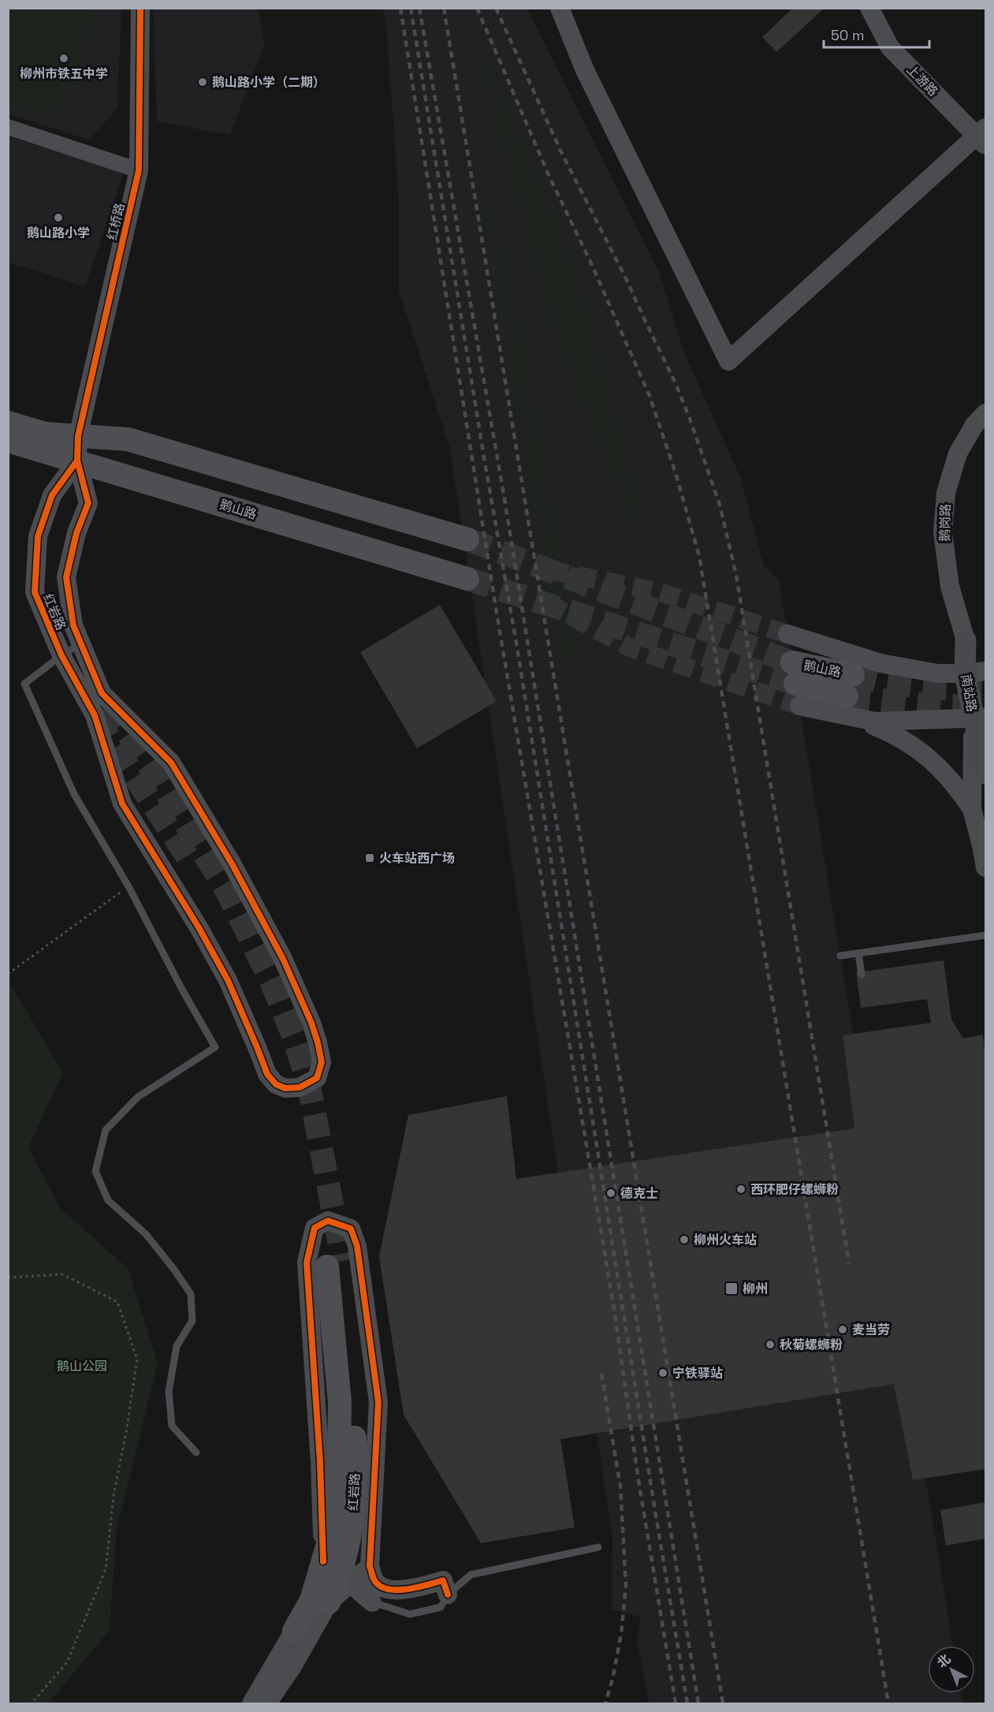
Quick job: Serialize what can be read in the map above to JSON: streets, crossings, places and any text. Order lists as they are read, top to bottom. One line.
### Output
{"streets":{"main road":["鹅山路","红岩路","南站路"],"street":["上游路","红桥路","鹅岗路"]},"crossings":[["红桥路","红岩路"],["鹅山路","红岩路"],["鹅岗路","南站路"]],"parks":["鹅山公园"],"places":{"other":["柳州市铁五中学","鹅山路小学（二期）","鹅山路小学","西环肥仔螺蛳粉","德克士","柳州火车站","麦当劳","秋菊螺蛳粉","宁铁驿站"],"transit":["火车站西广场","柳州"]},"scale_bar":"50 m","north":"top left"}
